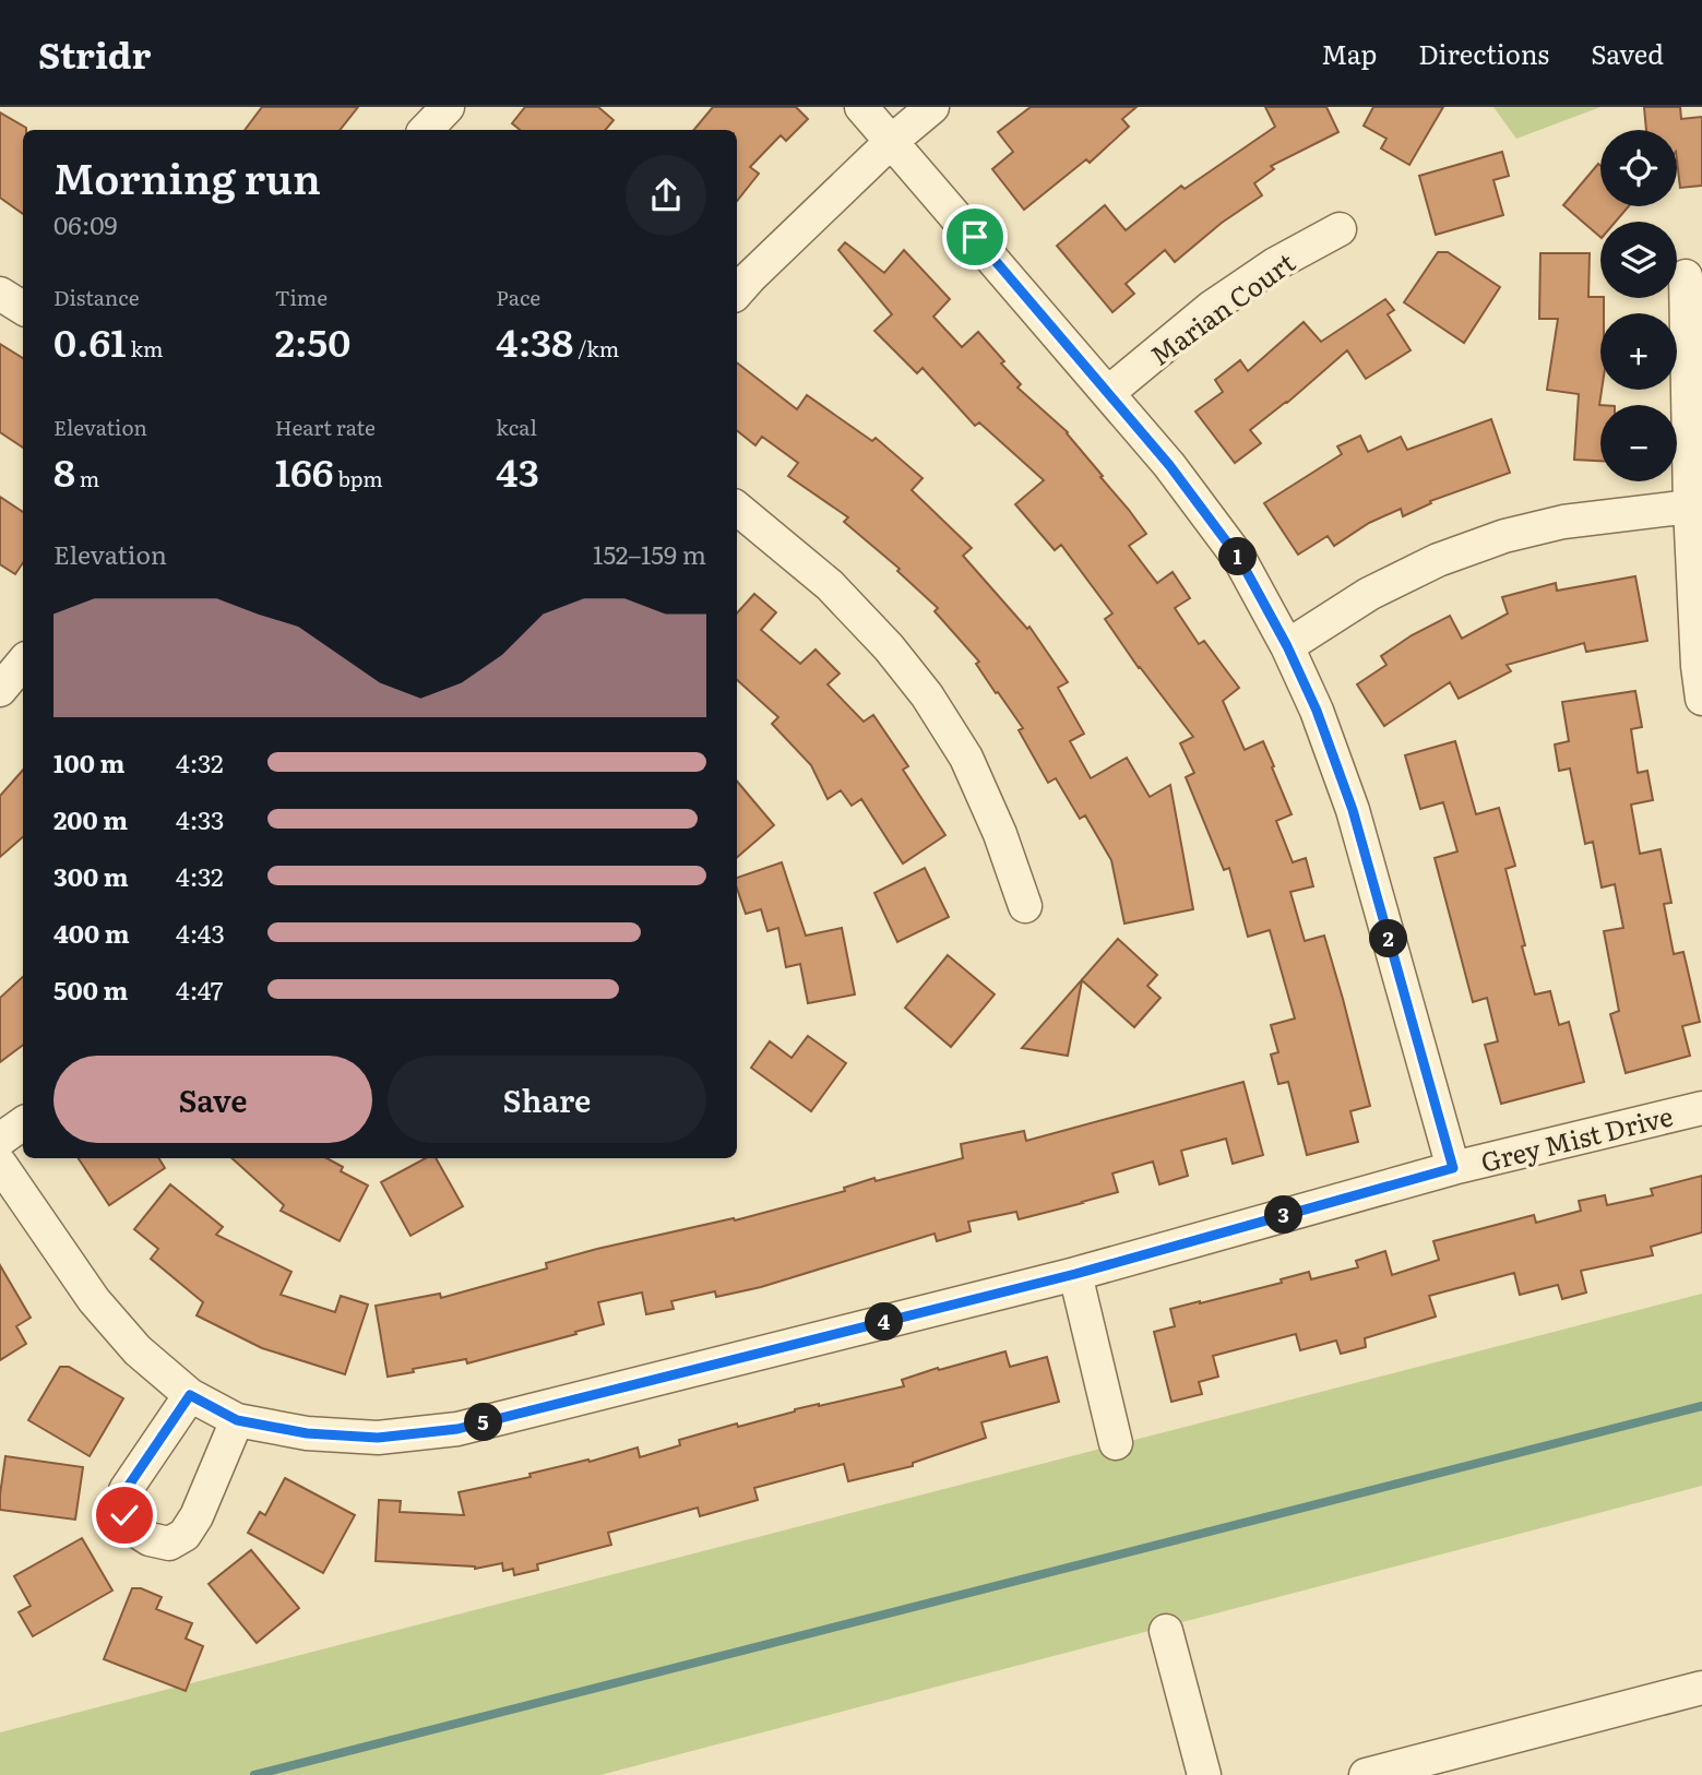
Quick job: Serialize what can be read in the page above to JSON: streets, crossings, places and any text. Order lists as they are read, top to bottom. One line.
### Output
{"streets":{"street":["Marian Court","Grey Mist Drive"]},"page":{"header":"Stridr","nav":["Map","Directions","Saved"],"map_buttons":["+","−"],"heading":["Morning run","06:09"],"stats":[["Distance","0.61 km"],["Time","2:50"],["Pace","4:38 /km"],["Elevation","8 m"],["Heart rate","166 bpm"],["kcal","43"]],"chart":["Elevation","152–159 m"],"pins":["1","2","3","4","5"],"list":[{"name":"100 m","note":"4:32"},{"name":"200 m","note":"4:33"},{"name":"300 m","note":"4:32"},{"name":"400 m","note":"4:43"},{"name":"500 m","note":"4:47"}],"buttons":["Save","Share"]}}
